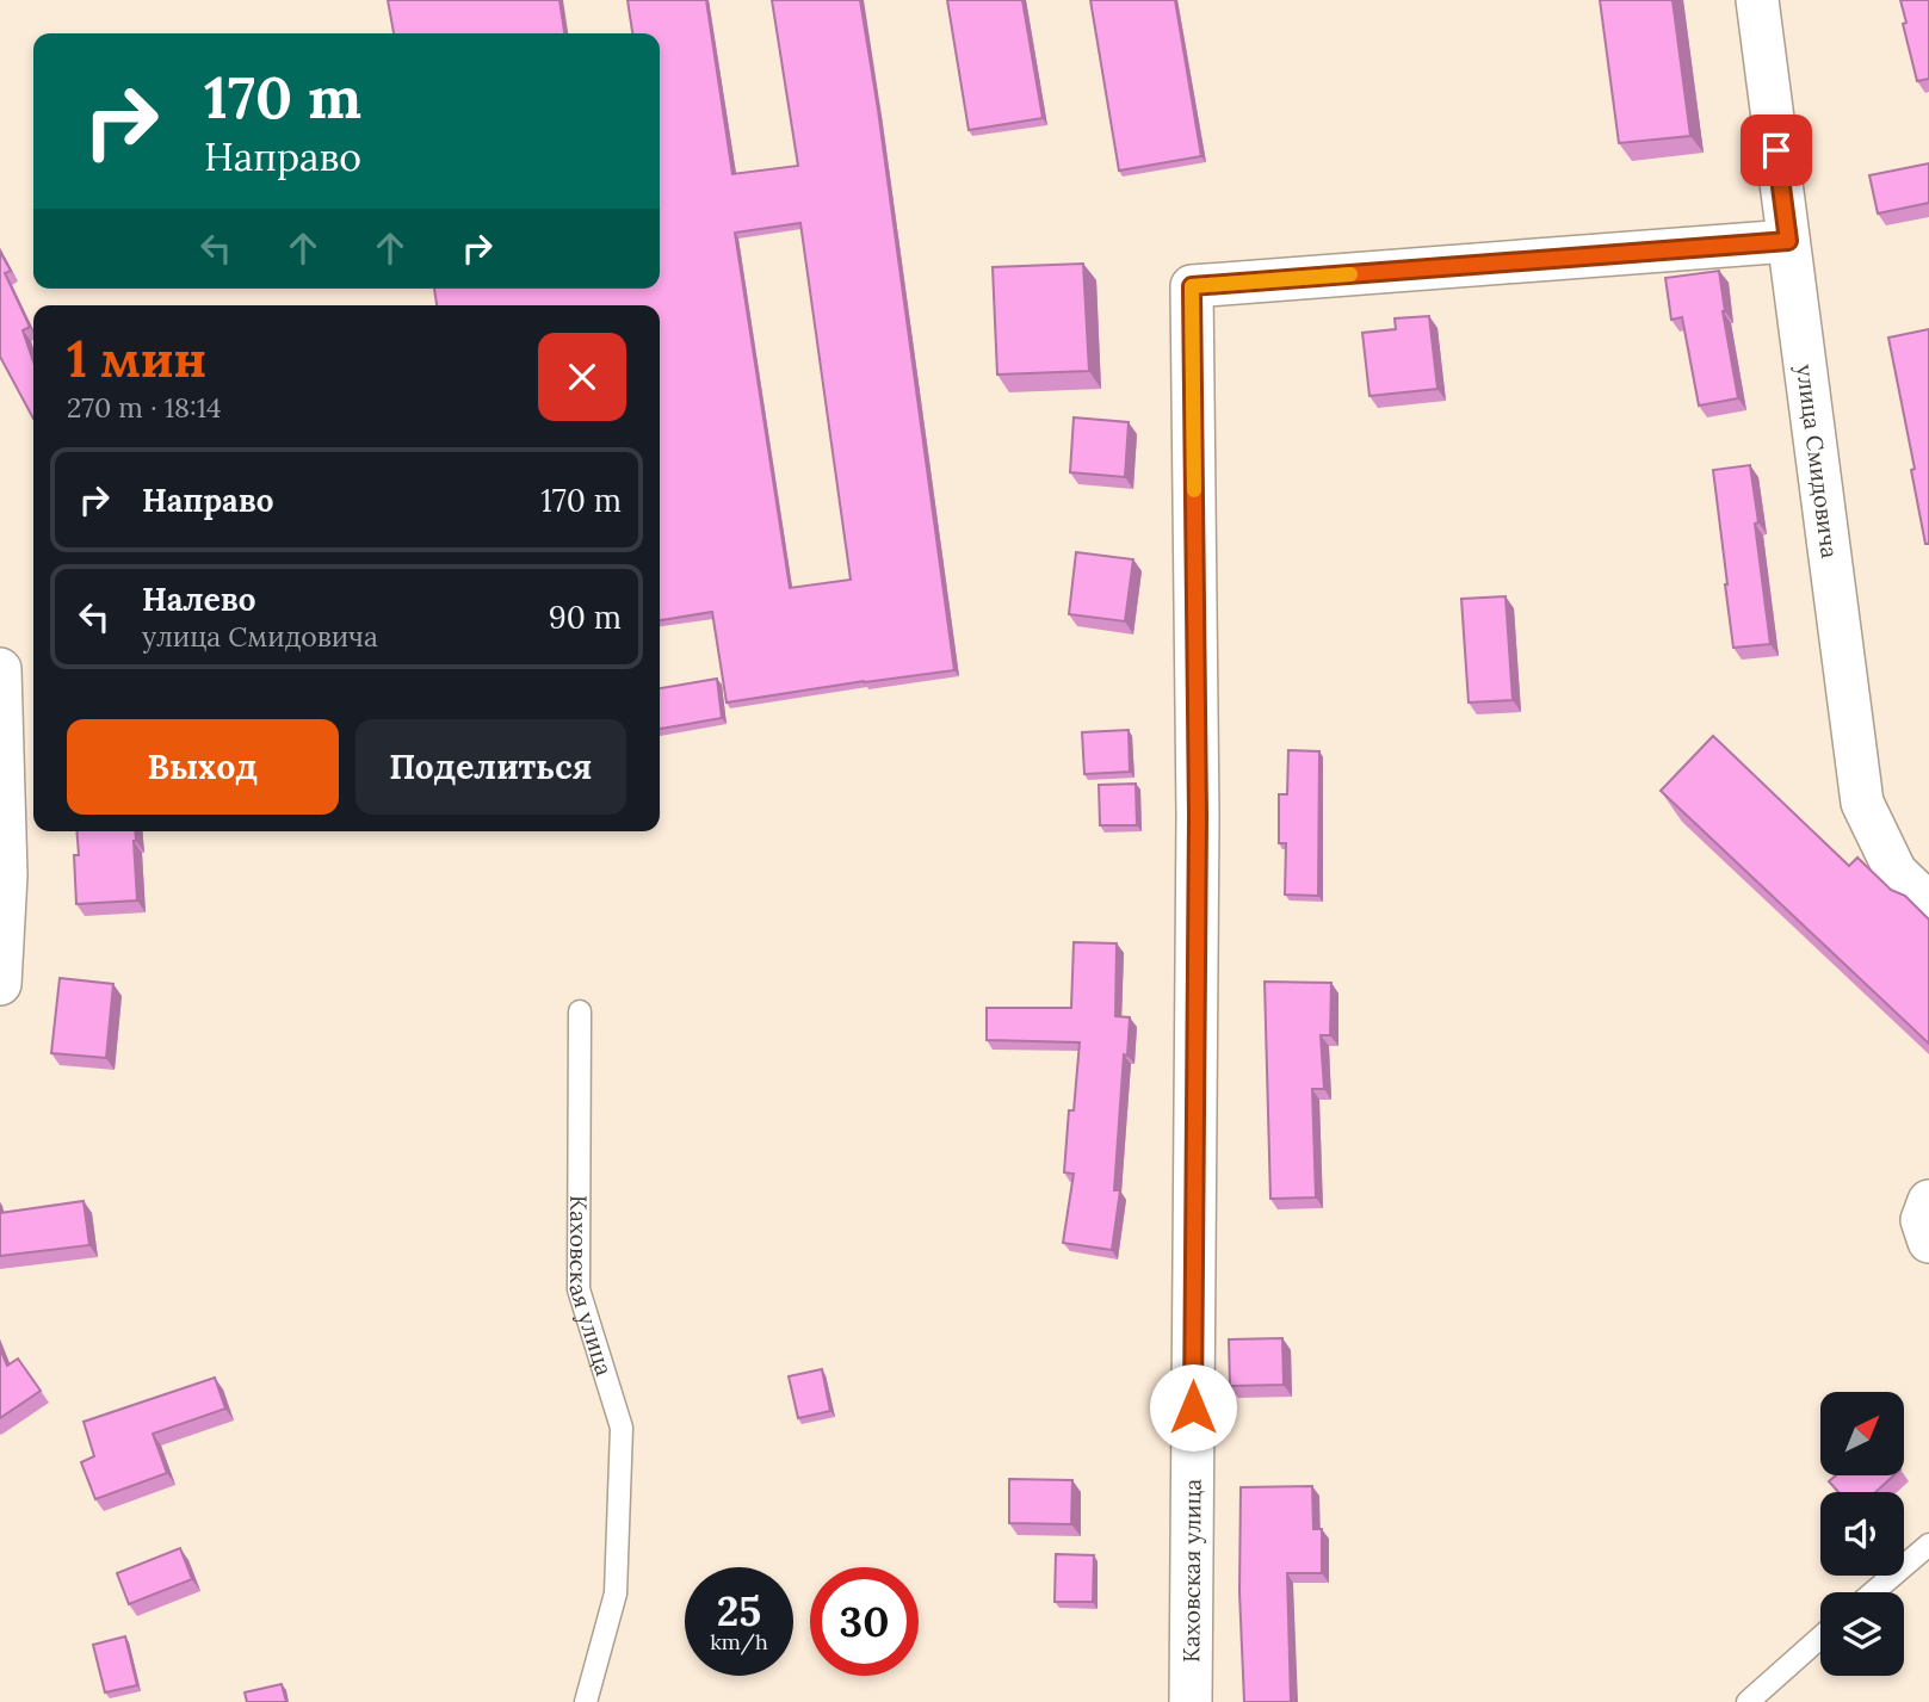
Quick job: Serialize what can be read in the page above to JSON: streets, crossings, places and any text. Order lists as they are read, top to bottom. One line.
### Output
{"streets":{"street":["улица Смидовича","Каховская улица"]},"crossings":[["улица Смидовича","Каховская улица"]],"north":"top right","page":{"turn":["170 m","Направо"],"heading":["1 мин","270 m · 18:14"],"list":[{"name":"Направо","value":"170 m"},{"name":"Налево","note":"улица Смидовича","value":"90 m"}],"buttons":["Выход","Поделиться"],"speed":"25 km/h","limit":"30"}}
